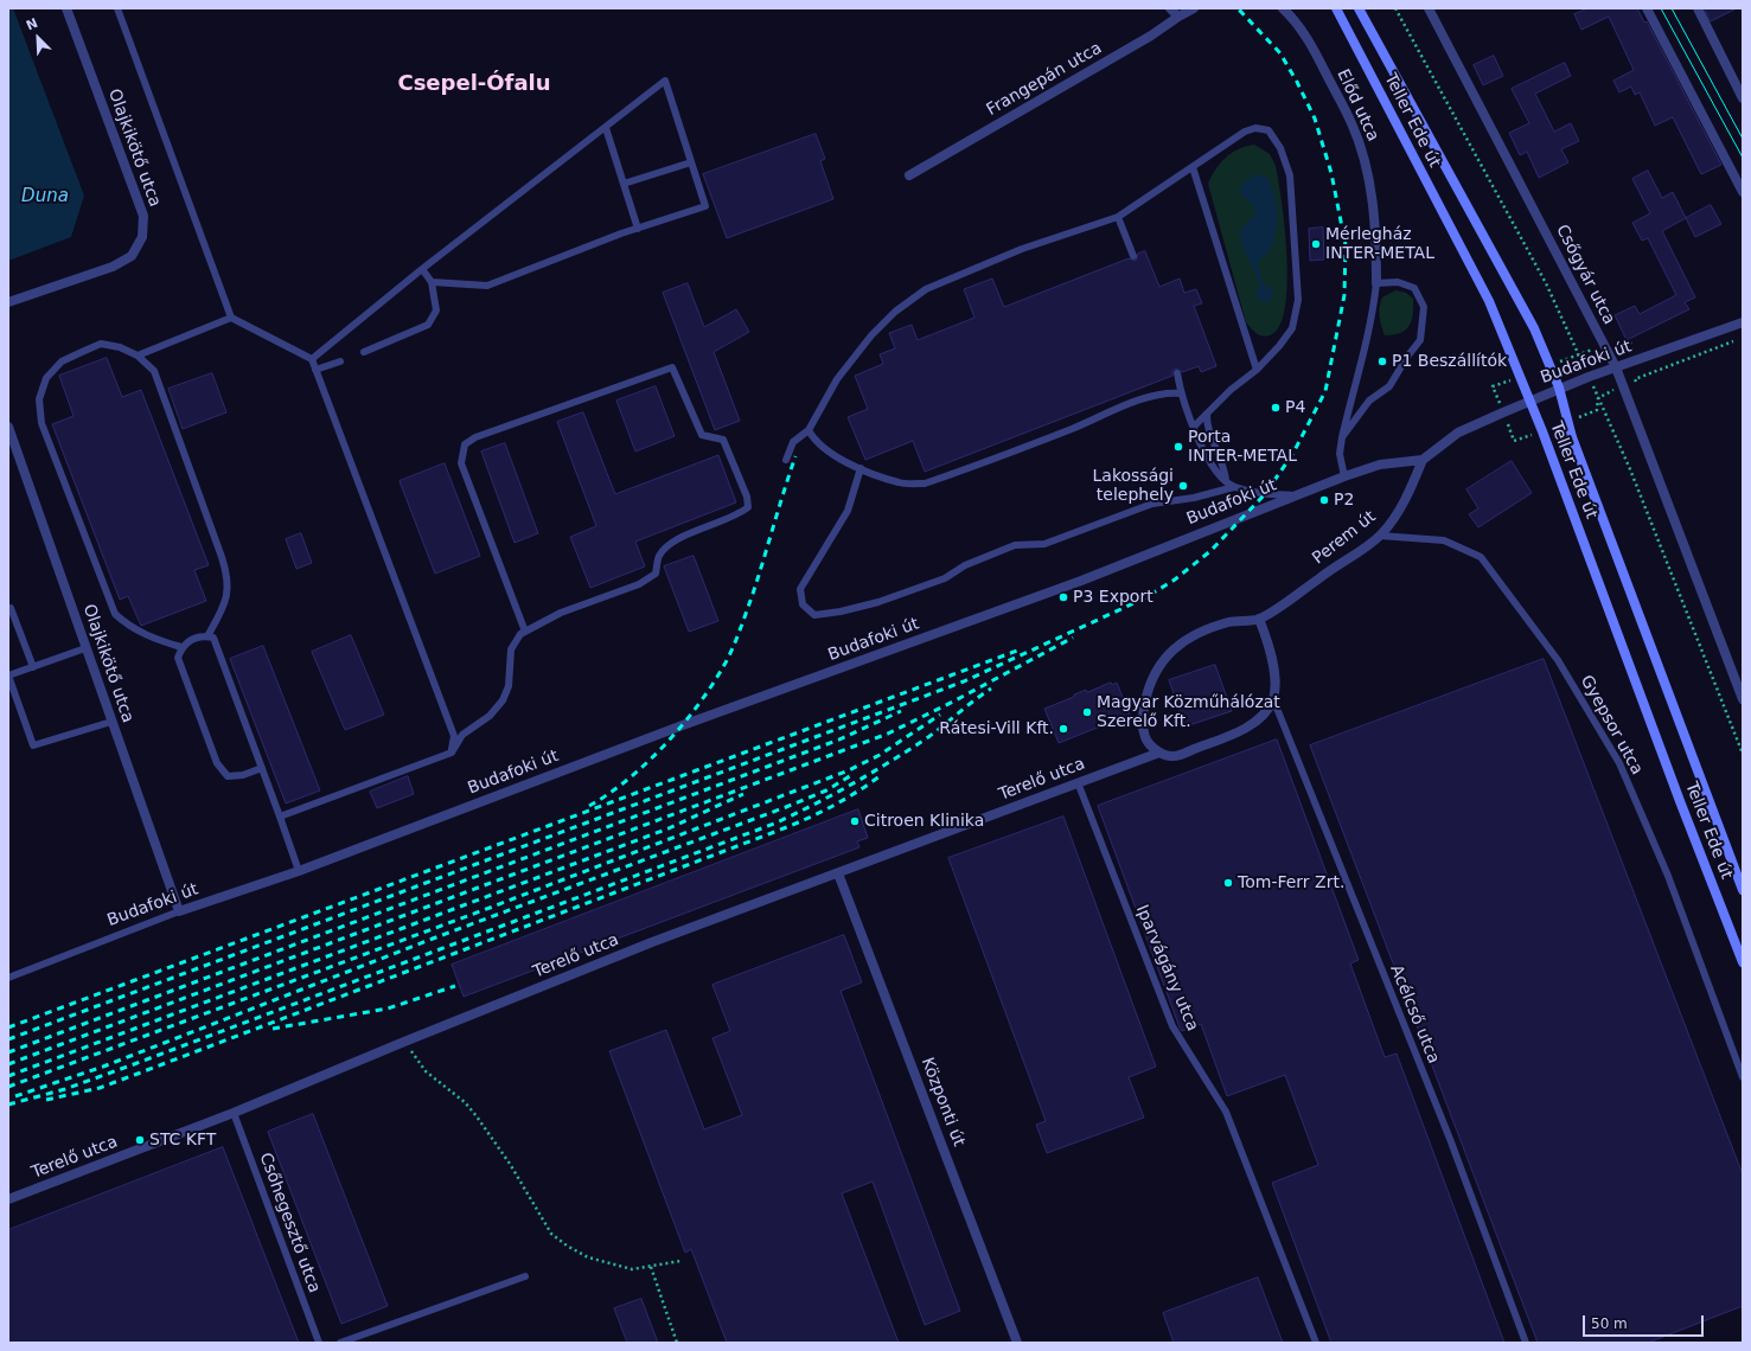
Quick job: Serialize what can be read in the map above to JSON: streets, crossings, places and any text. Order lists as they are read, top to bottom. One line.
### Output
{"streets":{"main road":["Teller Ede út"],"street":["Frangepán utca","Előd utca","Olajkikötő utca","Csőgyár utca","Budafoki út","Perem út","Terelő utca","Központi út"],"lane":["Gyepsor utca","Iparvágány utca","Acélcső utca","Csőhegesztő utca"]},"crossings":[["Teller Ede út","Budafoki út"],["Olajkikötő utca","Budafoki út"],["Csőgyár utca","Budafoki út"],["Budafoki út","Perem út"],["Perem út","Gyepsor utca"],["Perem út","Terelő utca"],["Perem út","Acélcső utca"],["Terelő utca","Iparvágány utca"],["Terelő utca","Acélcső utca"],["Terelő utca","Központi út"],["Terelő utca","Csőhegesztő utca"]],"districts":["Csepel-Ófalu"],"water":["Duna"],"places":["Mérlegház INTER-METAL","P1 Beszállítók","P4","Porta INTER-METAL","Lakossági telephely","P2","P3 Export","Magyar Közműhálózat Szerelő Kft.","Rátesi-Vill Kft.","Citroen Klinika","Tom-Ferr Zrt.","STC KFT"],"scale_bar":"50 m","north":"top left"}
